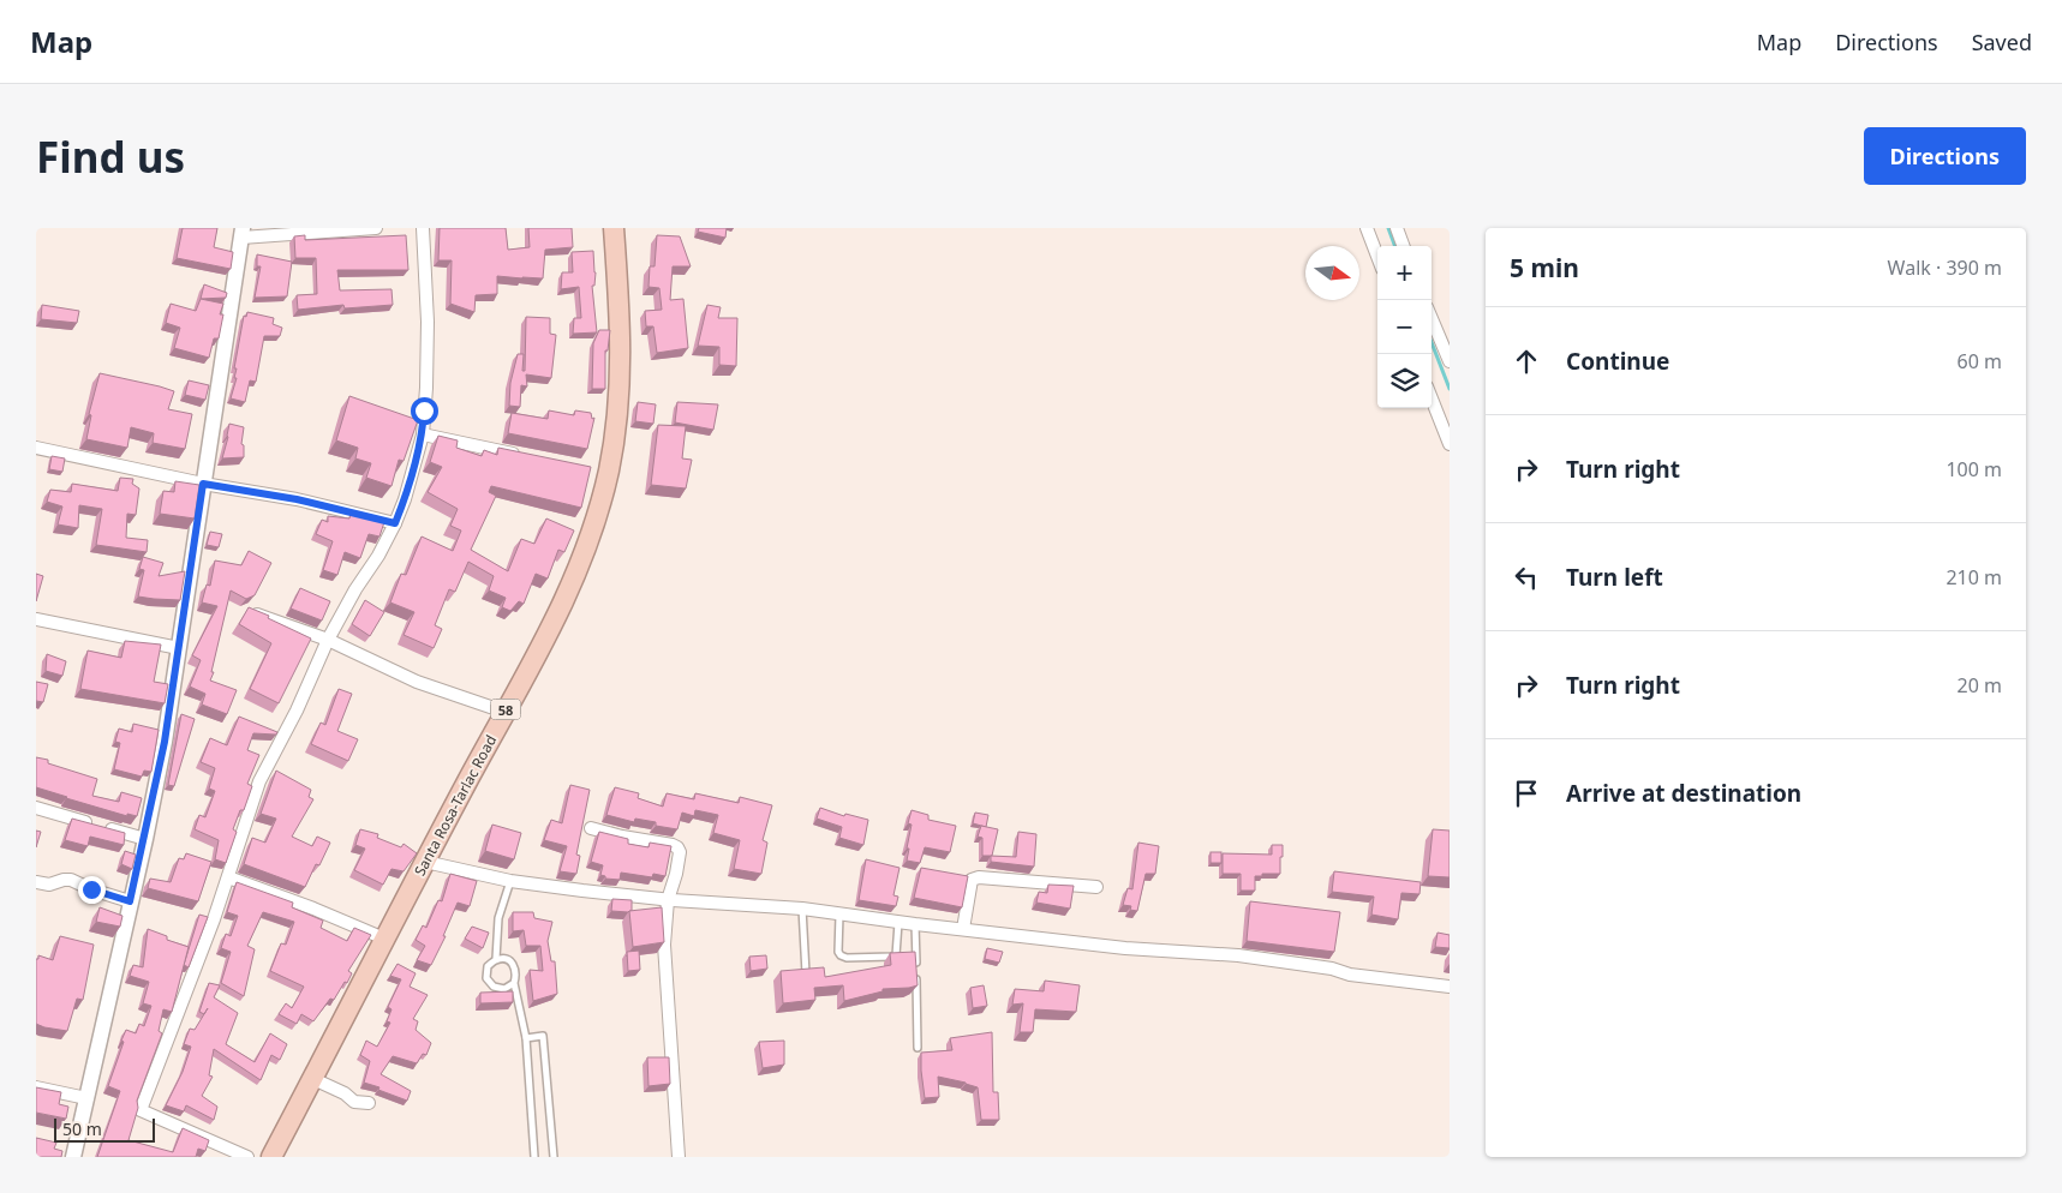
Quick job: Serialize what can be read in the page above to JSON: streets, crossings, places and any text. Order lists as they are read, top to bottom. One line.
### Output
{"streets":{"highway":["58","Santa Rosa-Tarlac Road"]},"scale_bar":"50 m","north":"right","page":{"header":"Map","nav":["Map","Directions","Saved"],"buttons":"Directions","title":"Find us","heading":["5 min","Walk · 390 m"],"map_buttons":["+","−"],"list":[["Continue","60 m"],["Turn right","100 m"],["Turn left","210 m"],["Turn right","20 m"],"Arrive at destination"],"scale":"50 m"}}
